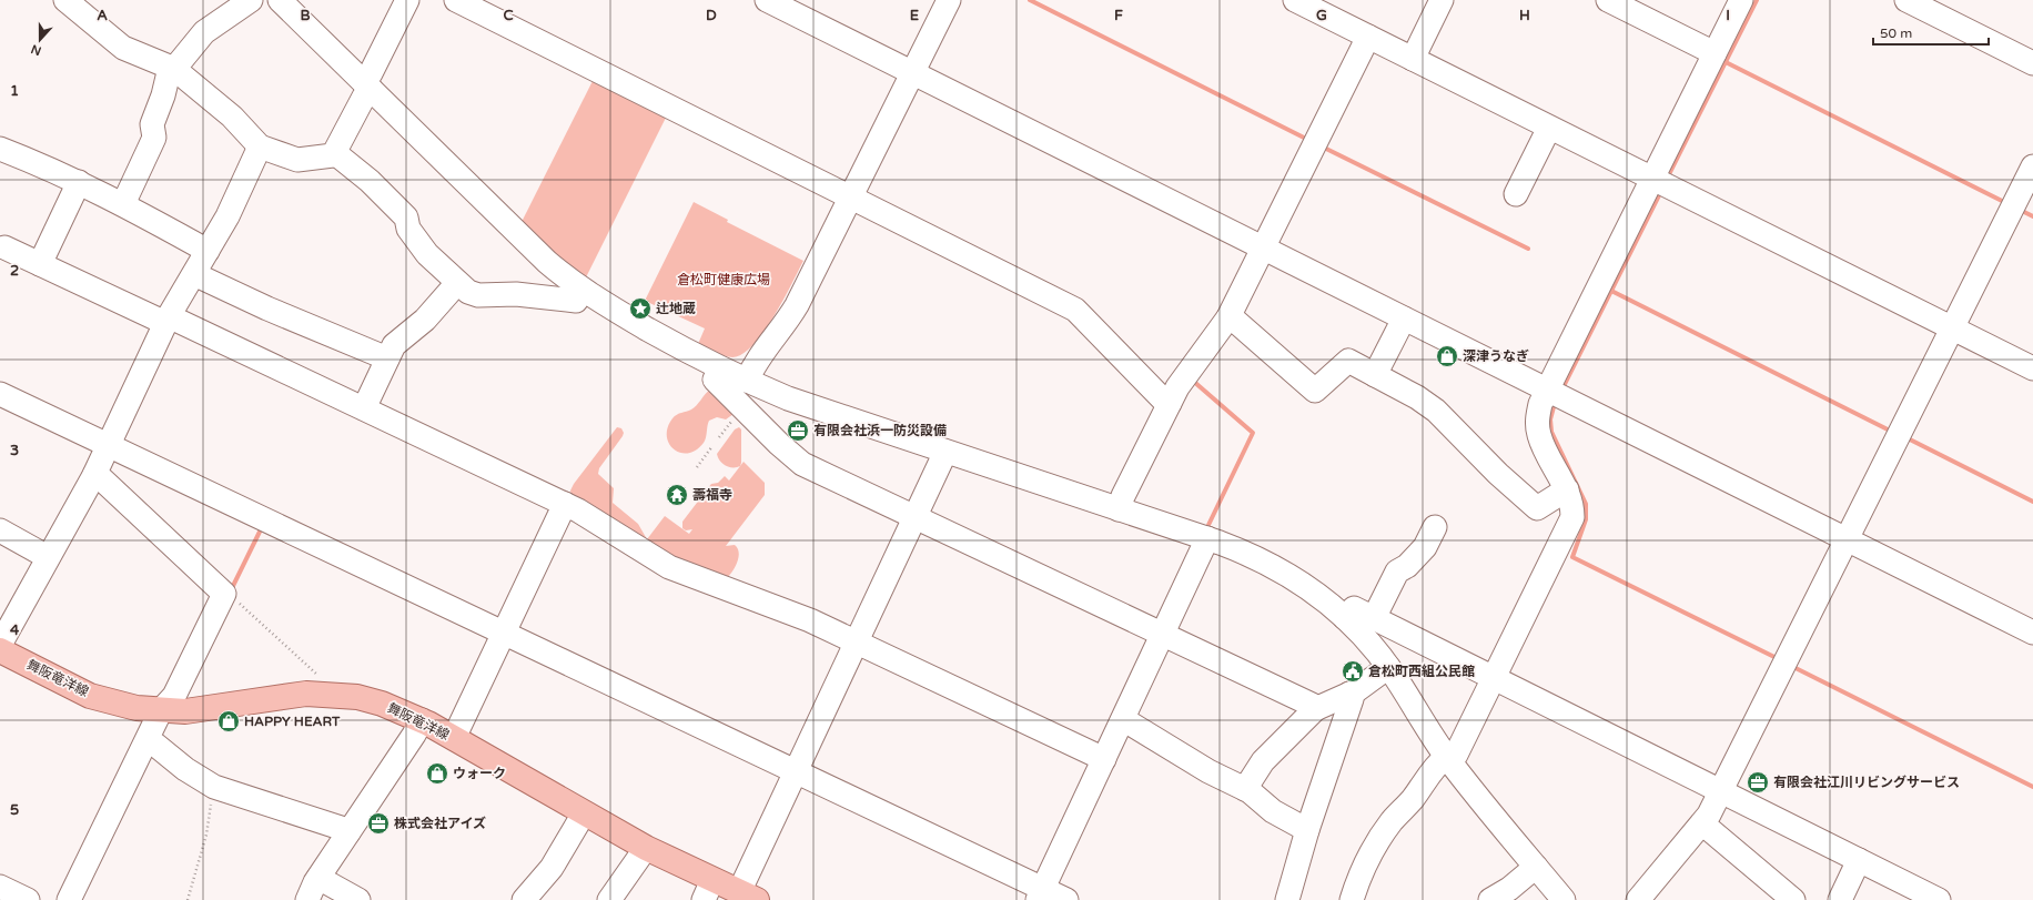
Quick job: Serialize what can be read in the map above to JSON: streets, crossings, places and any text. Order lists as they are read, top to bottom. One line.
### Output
{"streets":{"main road":["舞阪竜洋線"]},"parks":["倉松町健康広場"],"places":{"place":["辻地蔵"],"shop":["深津うなぎ","HAPPY HEART","ウォーク"],"office":["有限会社浜一防災設備","有限会社江川リビングサービス","株式会社アイズ"],"temple":["壽福寺"],"public building":["倉松町西組公民館"]},"scale_bar":"50 m","north":"bottom","grid":{"columns":["A","B","C","D","E","F","G","H","I"],"rows":["1","2","3","4","5"]}}
